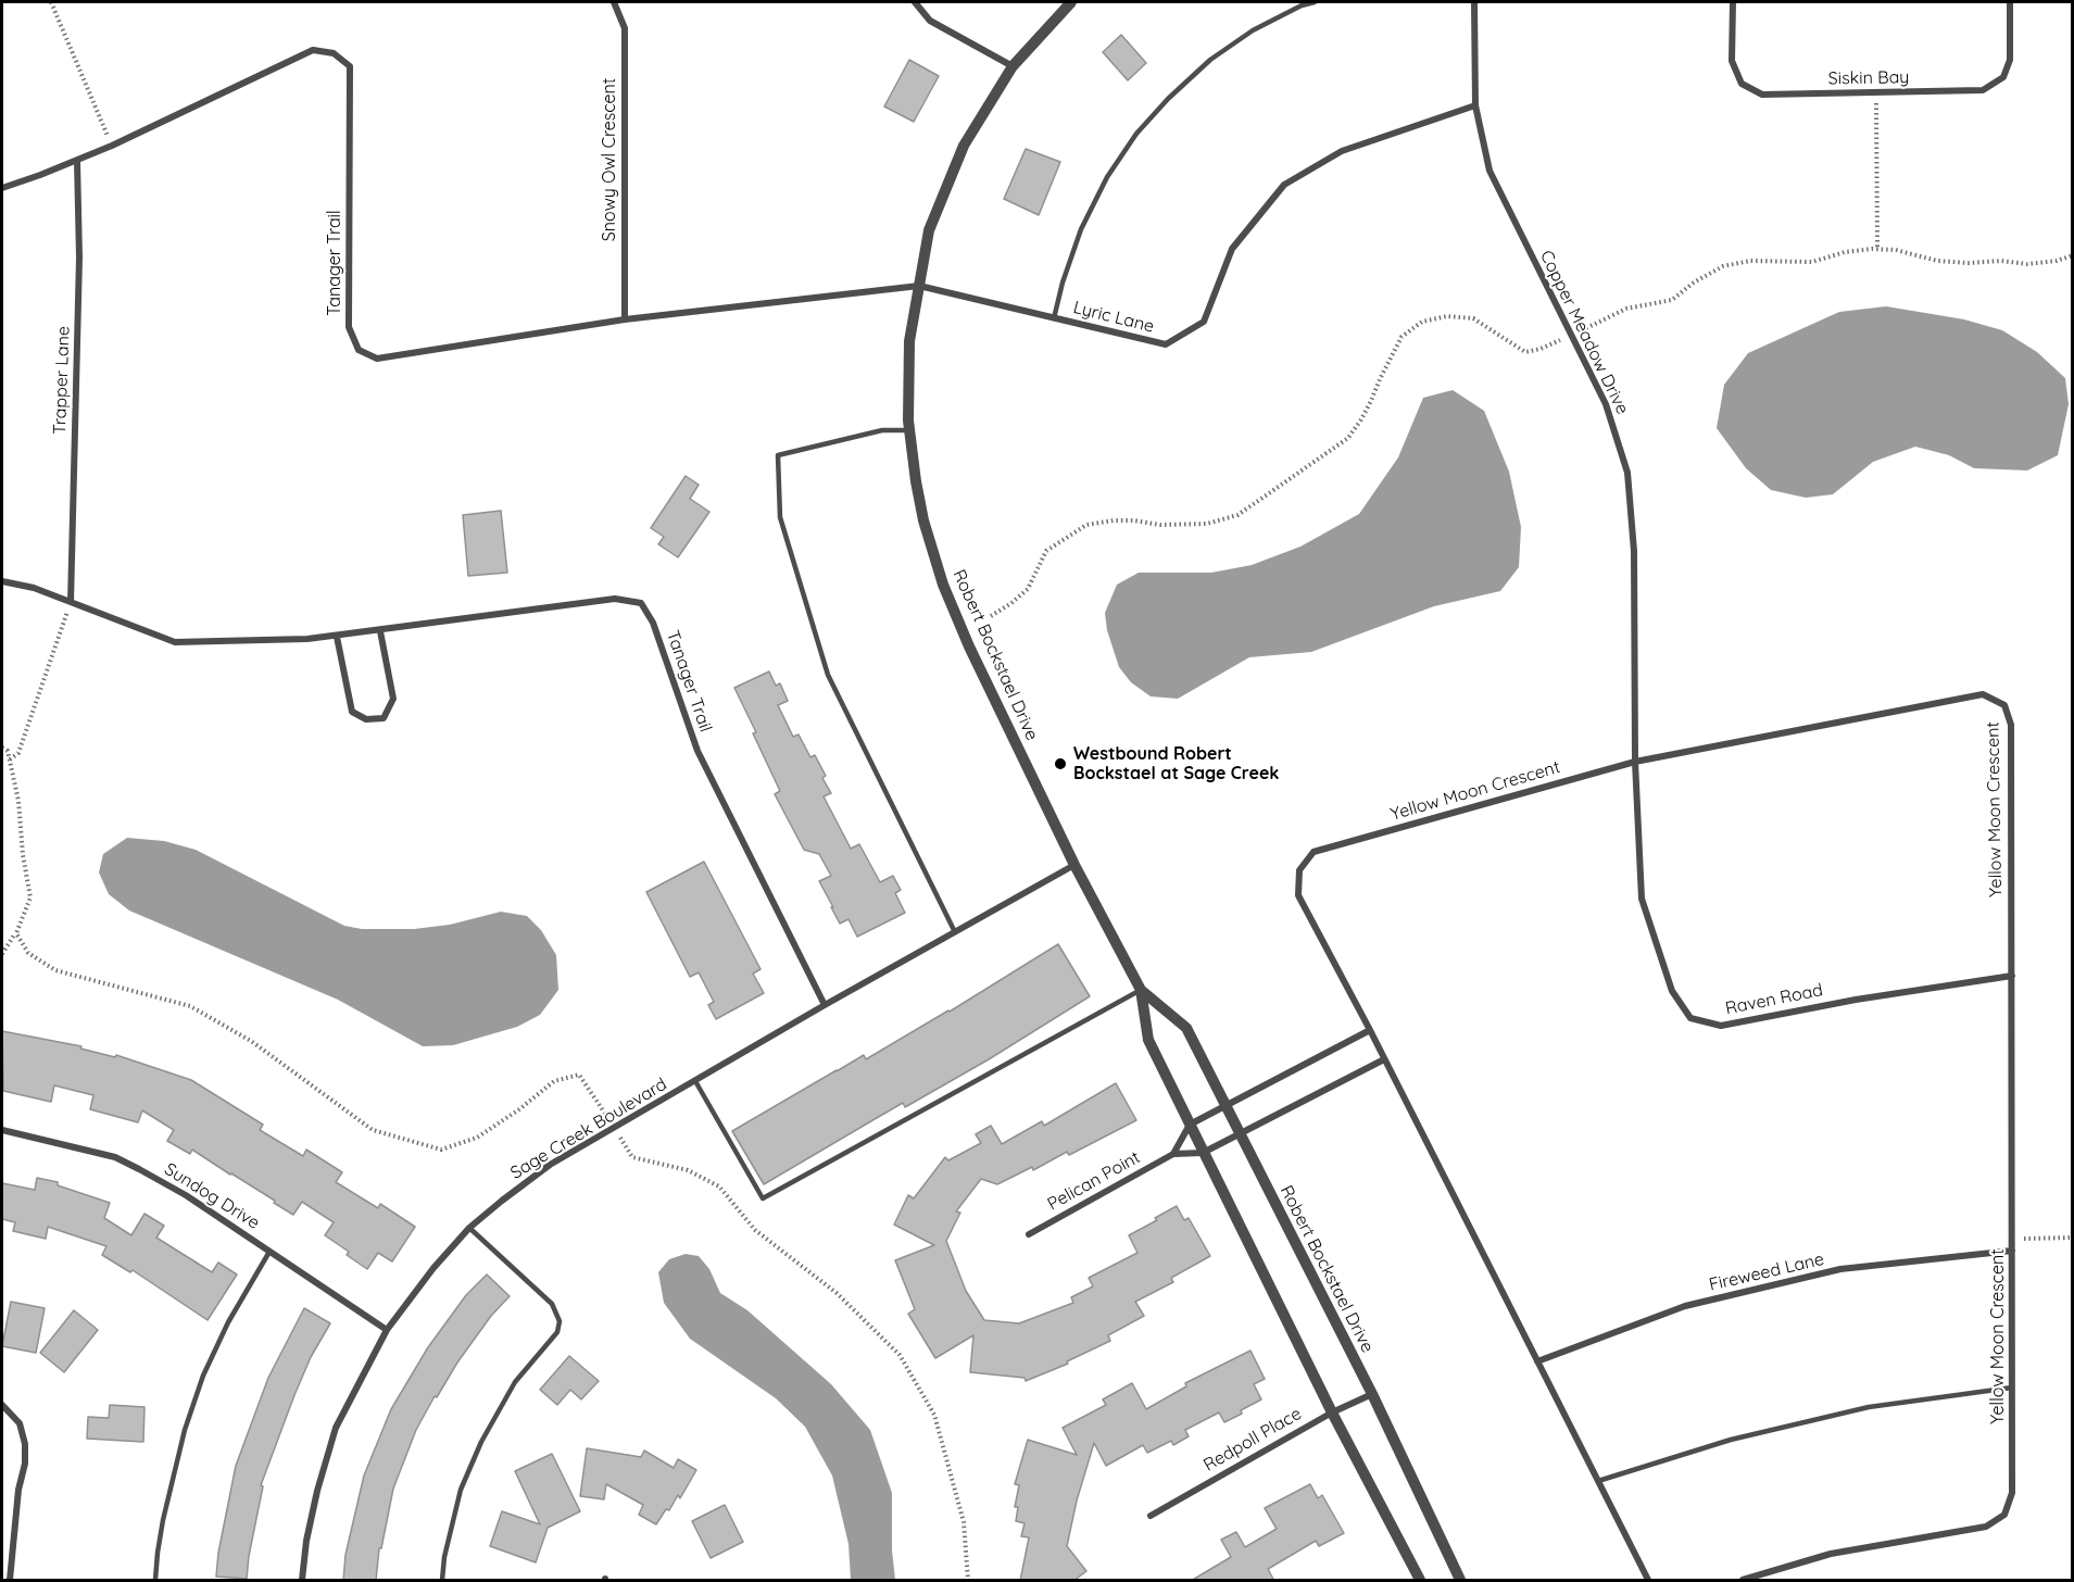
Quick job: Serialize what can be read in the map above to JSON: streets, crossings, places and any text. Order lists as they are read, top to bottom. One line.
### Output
{"streets":{"street":["Siskin Bay","Snowy Owl Crescent","Tanager Trail","Lyric Lane","Copper Meadow Drive","Trapper Lane","Robert Bockstael Drive","Yellow Moon Crescent","Raven Road","Sage Creek Boulevard","Pelican Point","Sundog Drive","Fireweed Lane","Redpoll Place"]},"crossings":[["Snowy Owl Crescent","Tanager Trail"],["Tanager Trail","Lyric Lane"],["Tanager Trail","Trapper Lane"],["Tanager Trail","Robert Bockstael Drive"],["Tanager Trail","Sage Creek Boulevard"],["Lyric Lane","Copper Meadow Drive"],["Lyric Lane","Robert Bockstael Drive"],["Copper Meadow Drive","Yellow Moon Crescent"],["Copper Meadow Drive","Raven Road"],["Robert Bockstael Drive","Sage Creek Boulevard"],["Robert Bockstael Drive","Pelican Point"],["Robert Bockstael Drive","Redpoll Place"],["Yellow Moon Crescent","Raven Road"],["Yellow Moon Crescent","Fireweed Lane"],["Sage Creek Boulevard","Sundog Drive"]],"places":["Westbound Robert Bockstael at Sage Creek"]}
